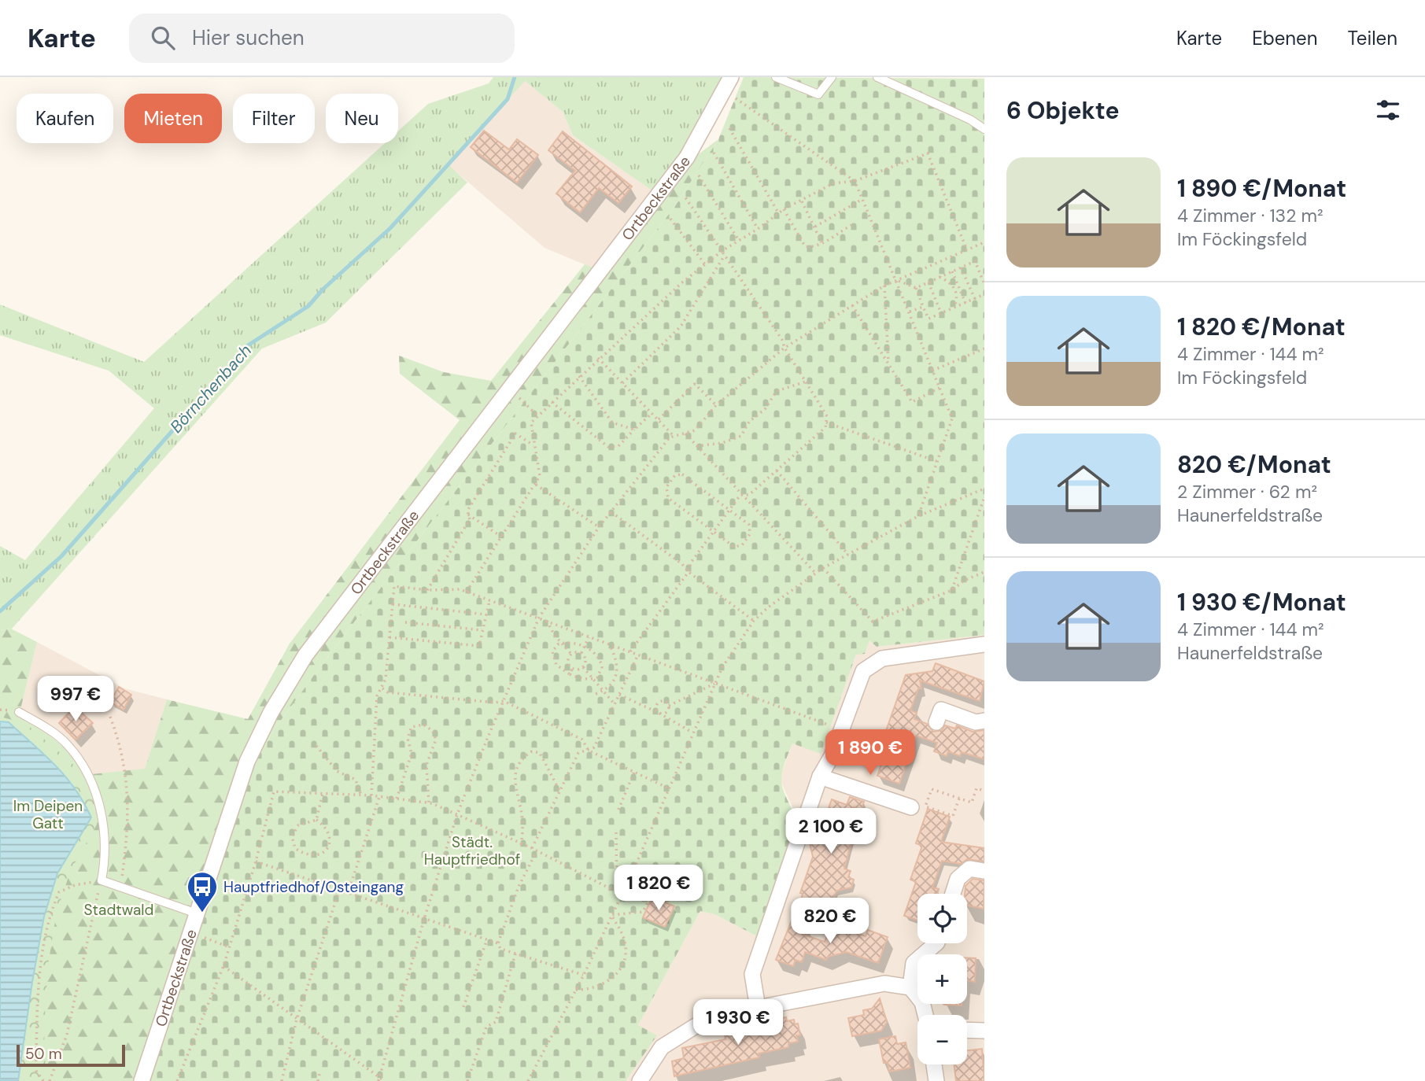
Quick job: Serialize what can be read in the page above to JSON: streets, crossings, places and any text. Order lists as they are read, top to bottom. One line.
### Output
{"streets":{"street":["Ortbeckstraße"]},"water":["Börnchenbach"],"parks":["Im Deipen Gatt","Städt. Hauptfriedhof","Stadtwald"],"places":{"bus stop":["Hauptfriedhof/Osteingang"]},"scale_bar":"50 m","page":{"header":"Karte","search":"Hier suchen","nav":["Karte","Ebenen","Teilen"],"heading":"6 Objekte","chip":["Kaufen","Mieten","Filter","Neu"],"list":[{"name":"1 890 €/Monat","note":"4 Zimmer · 132 m² · Im Föckingsfeld"},{"name":"1 820 €/Monat","note":"4 Zimmer · 144 m² · Im Föckingsfeld"},{"name":"820 €/Monat","note":"2 Zimmer · 62 m² · Haunerfeldstraße"},{"name":"1 930 €/Monat","note":"4 Zimmer · 144 m² · Haunerfeldstraße"}],"price":["997 €","1 890 €","2 100 €","1 820 €","820 €","1 930 €"],"map_buttons":["+","−"],"scale":"50 m"}}
